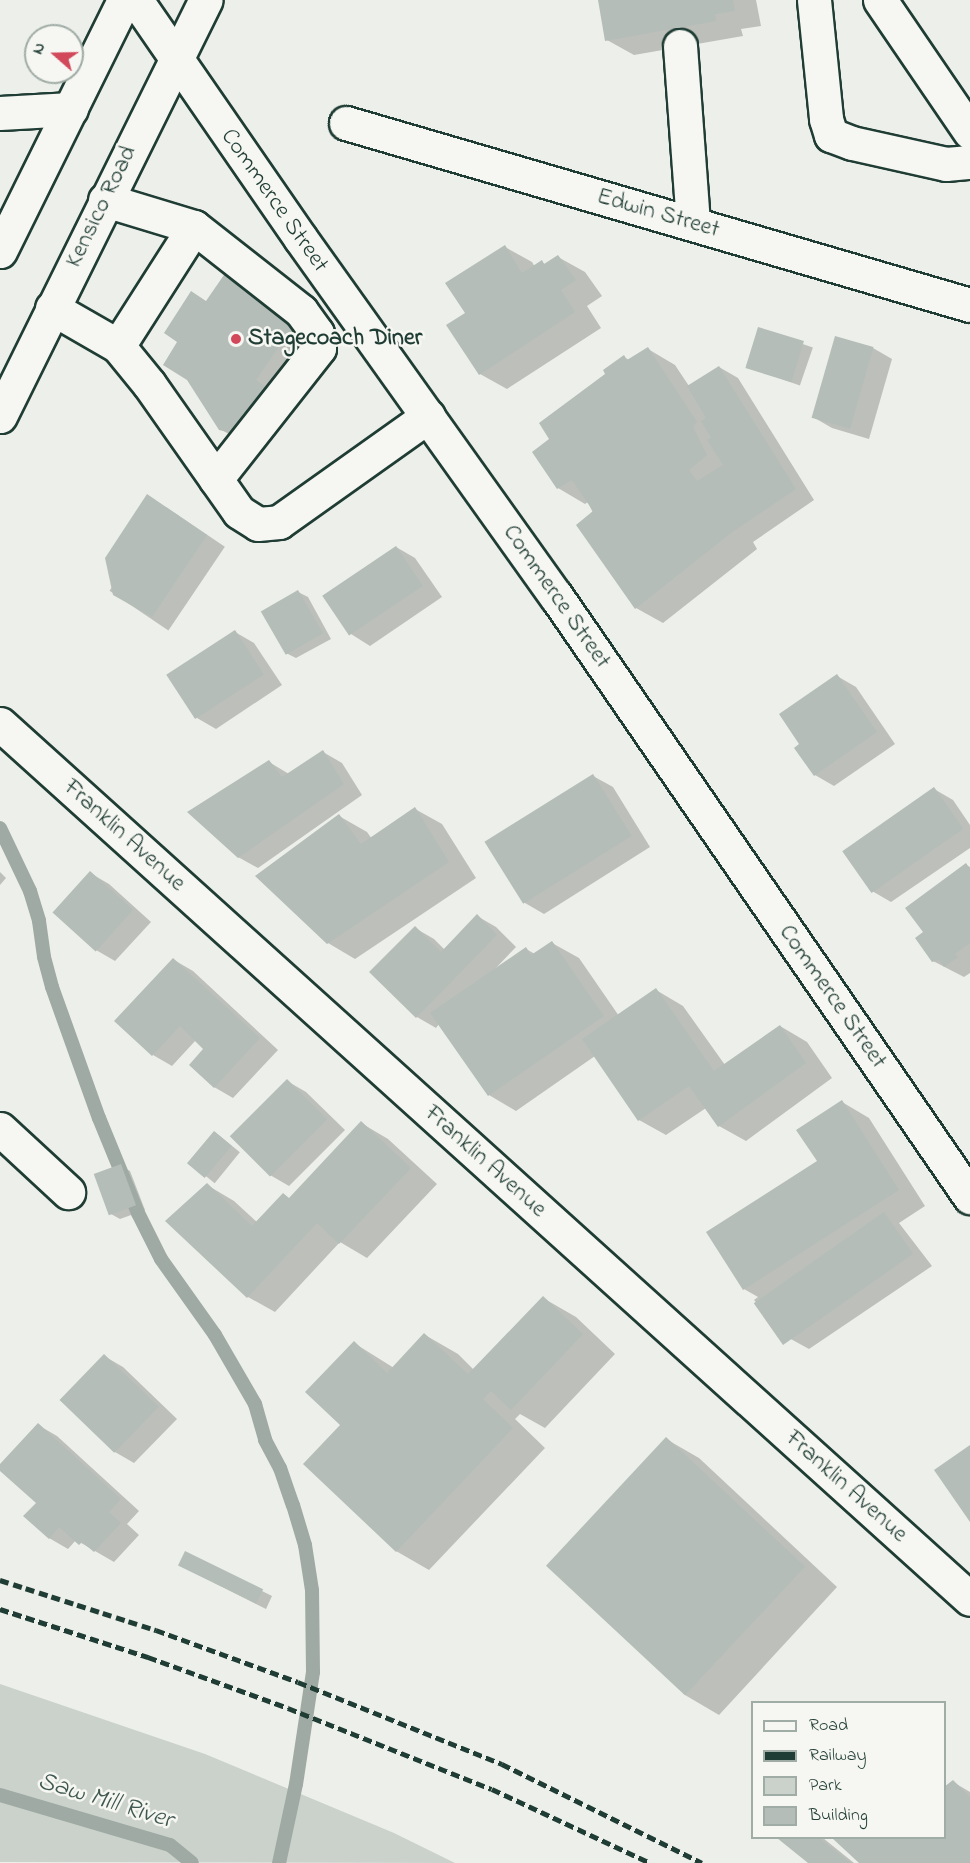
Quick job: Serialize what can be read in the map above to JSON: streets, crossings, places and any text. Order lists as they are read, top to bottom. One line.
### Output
{"streets":{"street":["Commerce Street","Kensico Road","Edwin Street","Franklin Avenue"]},"crossings":[["Commerce Street","Kensico Road"]],"water":["Saw Mill River"],"places":["Stagecoach Diner"],"legend":["Road","Railway","Park","Building"],"north":"left"}
